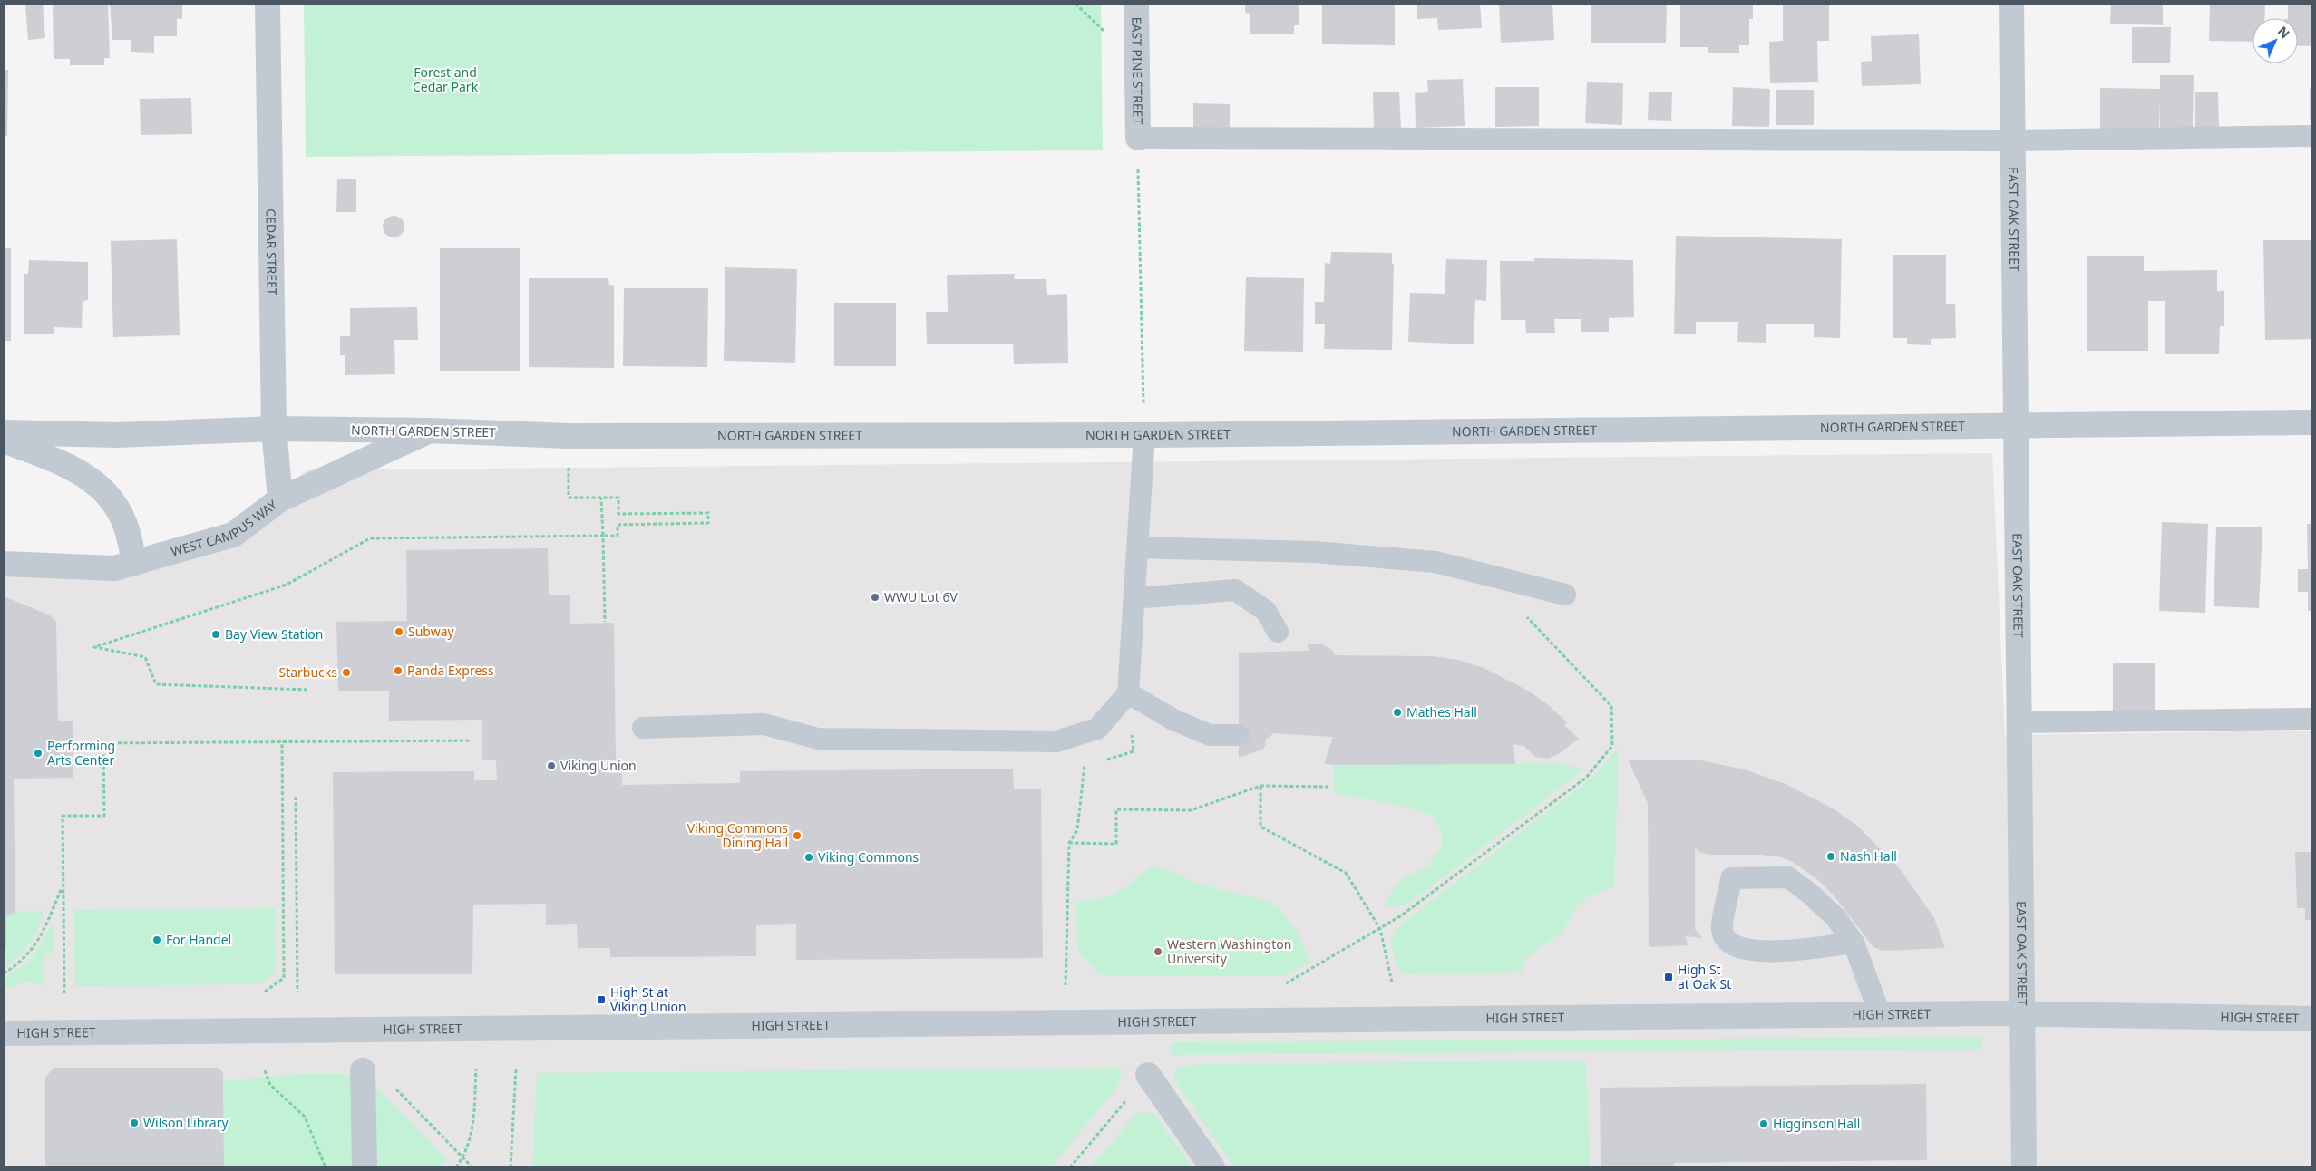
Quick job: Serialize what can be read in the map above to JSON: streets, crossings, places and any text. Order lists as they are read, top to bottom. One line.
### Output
{"streets":{"street":["EAST PINE STREET","EAST OAK STREET","CEDAR STREET","NORTH GARDEN STREET","WEST CAMPUS WAY","HIGH STREET"]},"crossings":[["EAST OAK STREET","NORTH GARDEN STREET"],["EAST OAK STREET","HIGH STREET"],["CEDAR STREET","NORTH GARDEN STREET"],["CEDAR STREET","WEST CAMPUS WAY"],["NORTH GARDEN STREET","WEST CAMPUS WAY"]],"parks":["Forest and Cedar Park"],"places":{"other":["WWU Lot 6V","Subway","Bay View Station","Panda Express","Starbucks","Mathes Hall","Performing Arts Center","Viking Union","Viking Commons Dining Hall","Nash Hall","Viking Commons","For Handel","Western Washington University","Wilson Library","Higginson Hall"],"transit":["High St at Oak St","High St at Viking Union"]},"north":"top right"}
